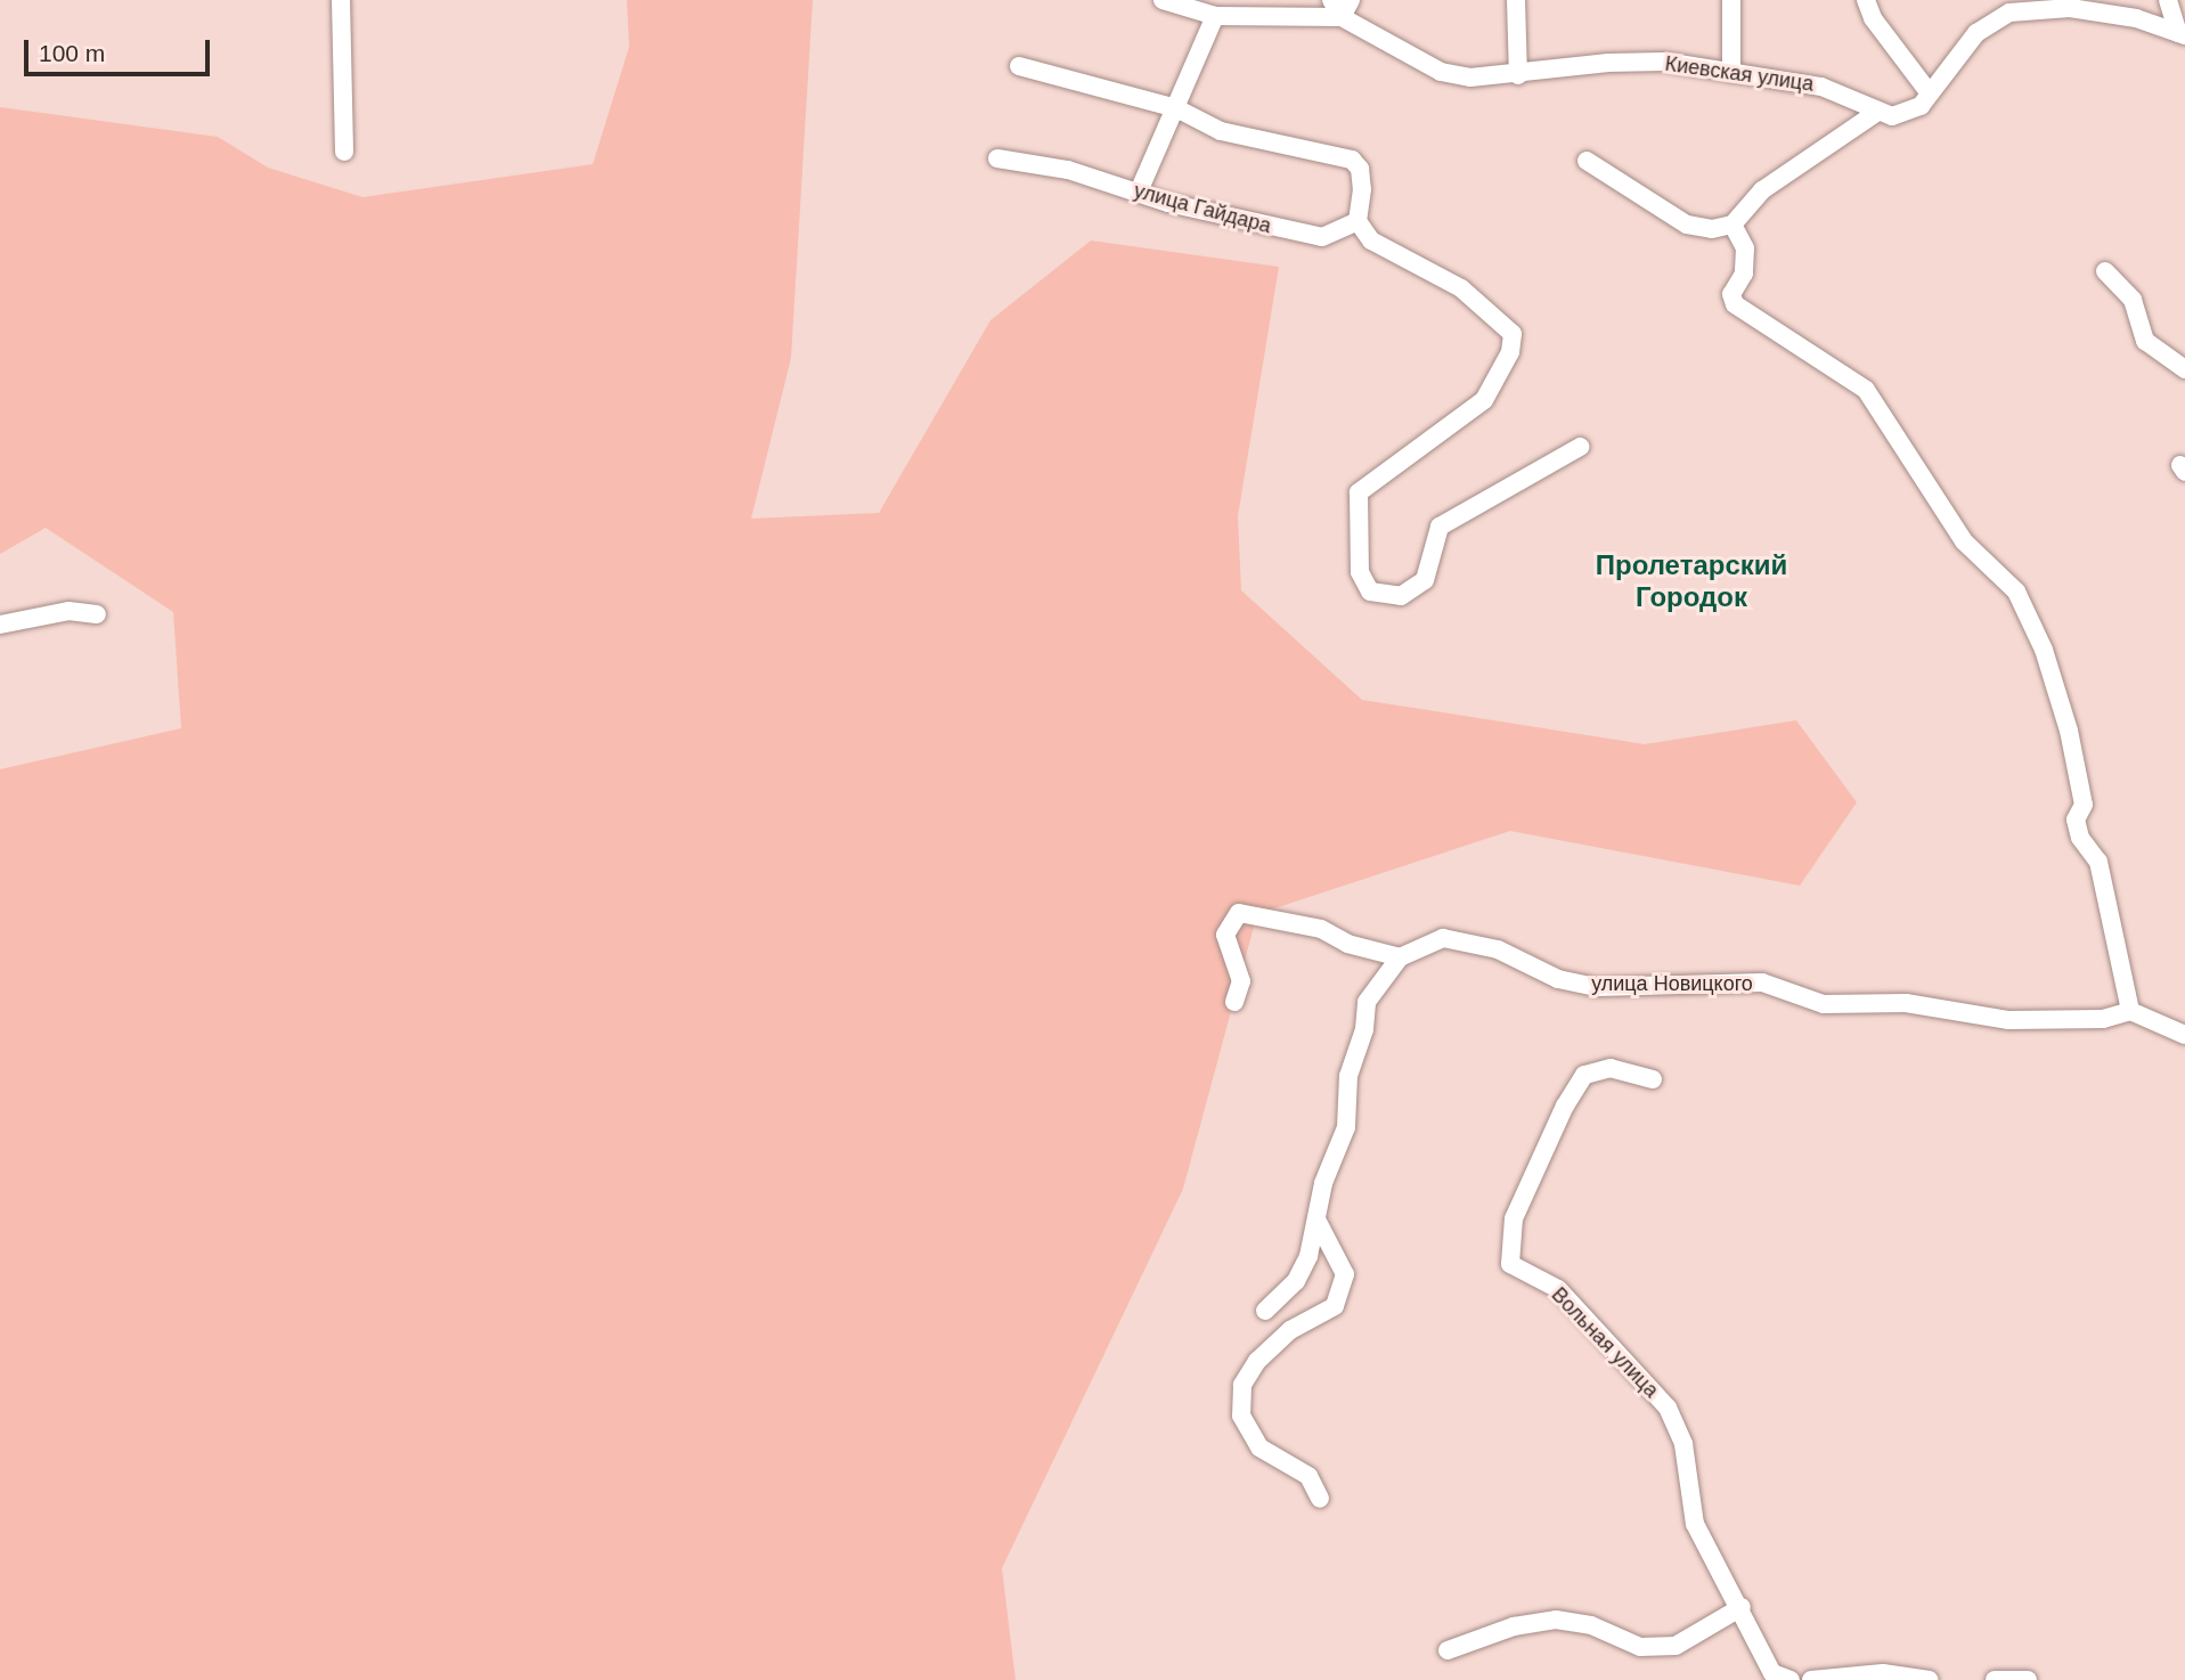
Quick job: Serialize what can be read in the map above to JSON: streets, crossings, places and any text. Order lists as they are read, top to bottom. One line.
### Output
{"streets":{"street":["Киевская улица","улица Гайдара","улица Новицкого","Вольная улица"]},"districts":["Пролетарский Городок"],"scale_bar":"100 m"}
